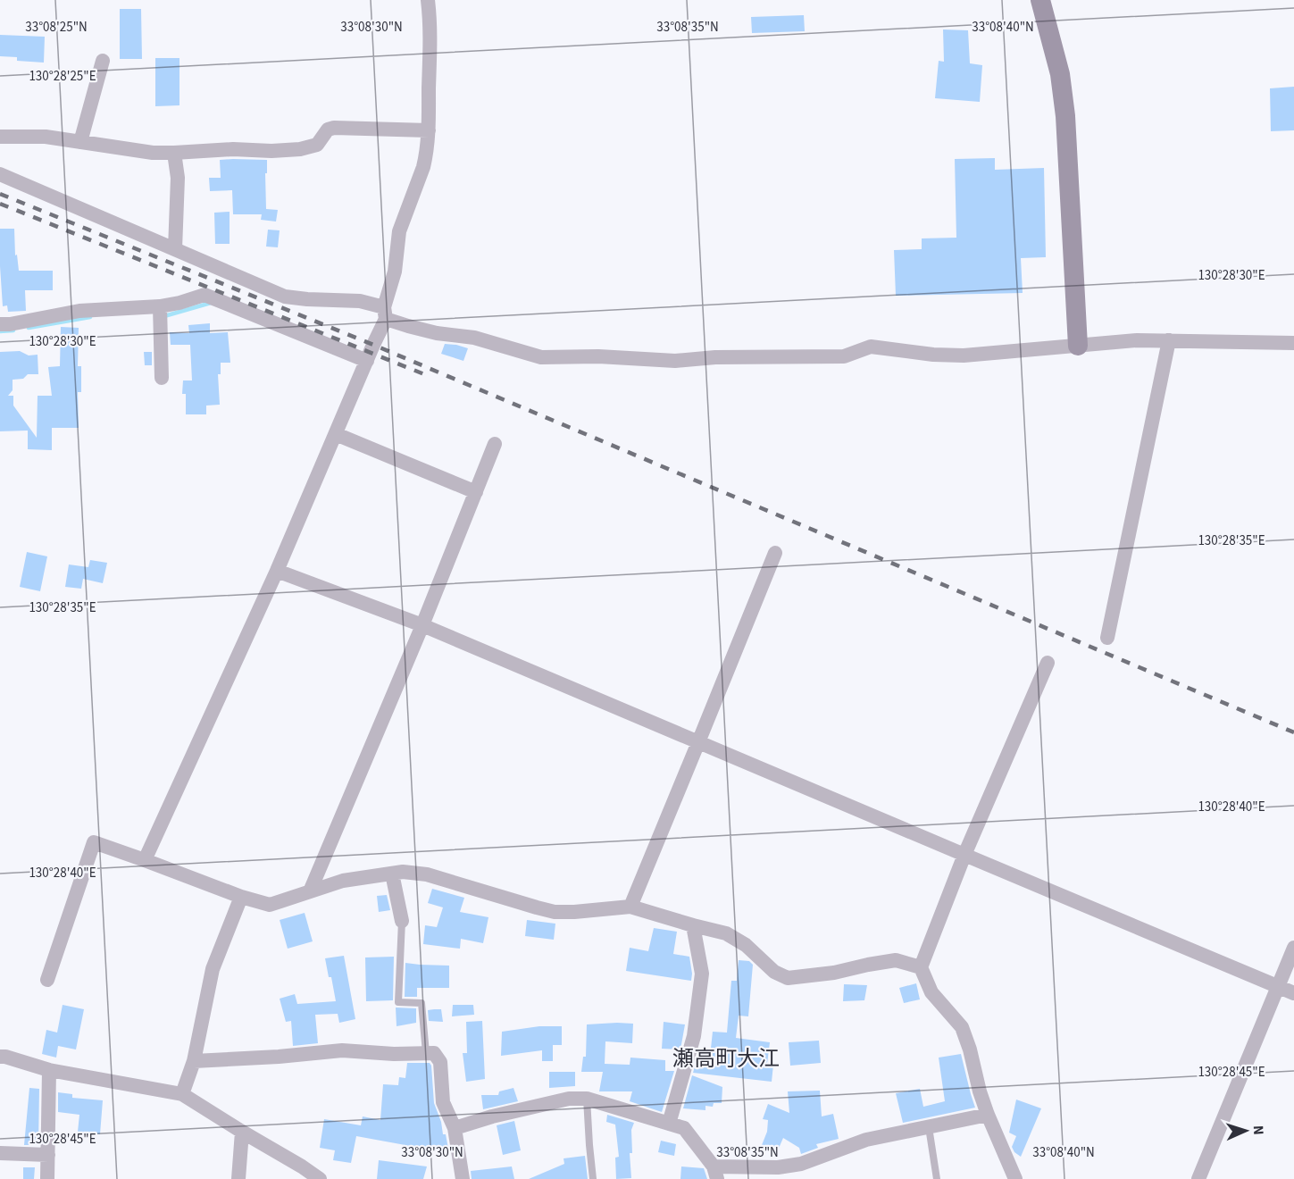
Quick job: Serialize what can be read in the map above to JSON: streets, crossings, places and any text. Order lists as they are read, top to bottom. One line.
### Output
{"districts":["瀬高町大江"],"north":"right","coordinates":["33°08'25\"N","33°08'30\"N","33°08'35\"N","33°08'40\"N","130°28'25\"E","130°28'30\"E","130°28'35\"E","130°28'40\"E","130°28'45\"E"]}
